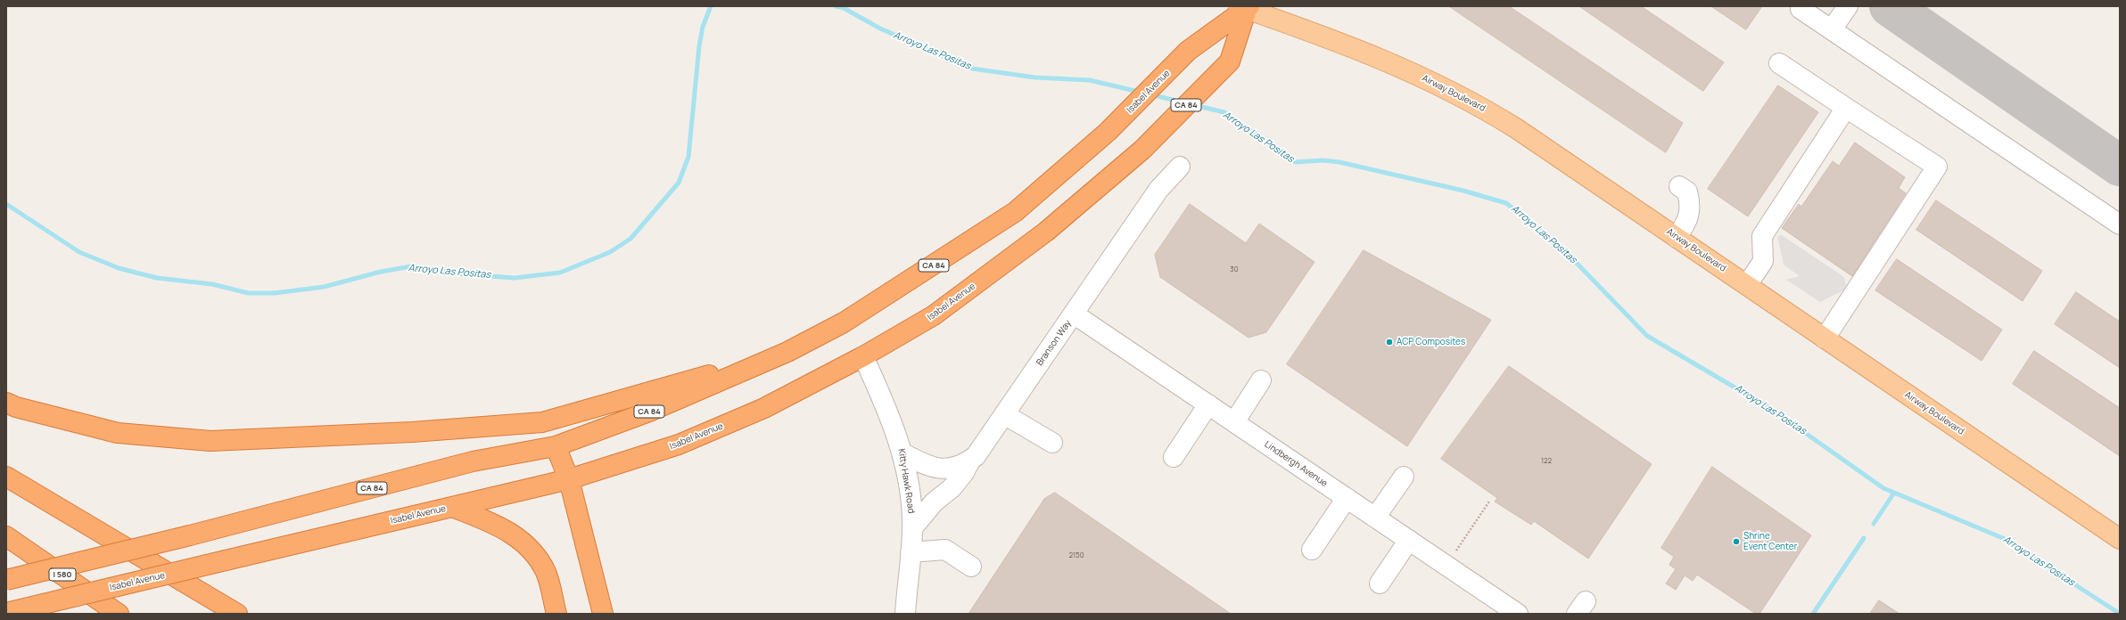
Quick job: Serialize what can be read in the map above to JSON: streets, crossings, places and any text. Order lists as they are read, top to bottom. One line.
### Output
{"streets":{"highway":["Isabel Avenue","CA 84","I 580"],"main road":["Airway Boulevard"],"street":["Branson Way","Lindbergh Avenue","Kitty Hawk Road"]},"crossings":[["Isabel Avenue","Airway Boulevard"],["Isabel Avenue","Kitty Hawk Road"],["Branson Way","Lindbergh Avenue"],["Branson Way","Kitty Hawk Road"]],"water":["Arroyo Las Positas"],"places":["ACP Composites","Shrine Event Center"],"house_numbers":["30","122","2150"]}
